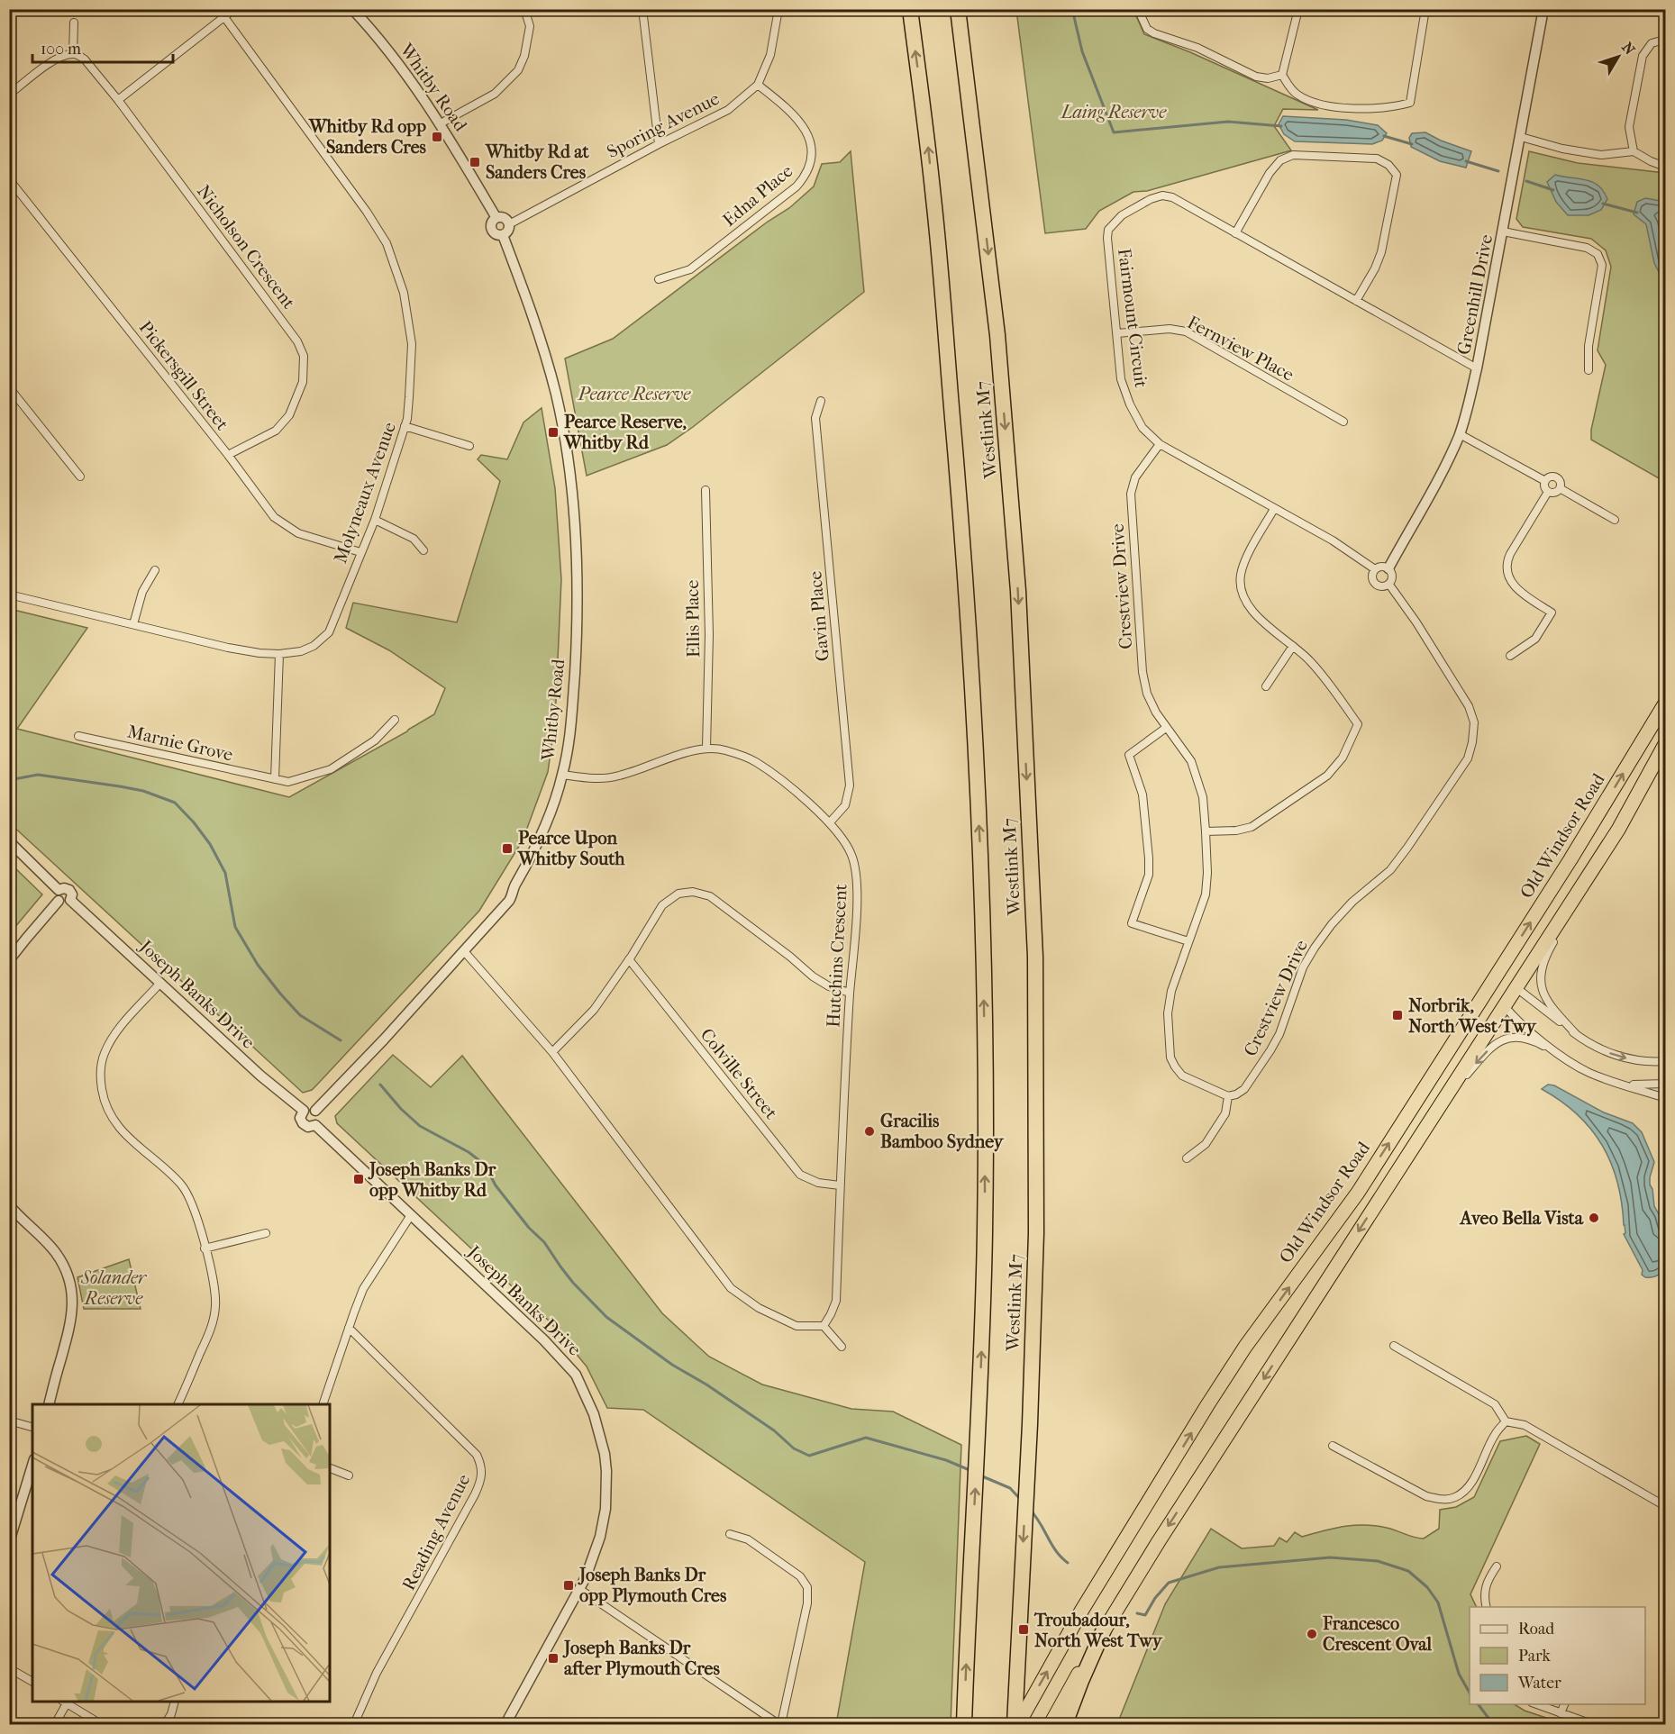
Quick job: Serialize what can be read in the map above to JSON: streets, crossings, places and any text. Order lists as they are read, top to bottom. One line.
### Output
{"streets":{"highway":["Westlink M7","Old Windsor Road"],"street":["Whitby Road","Sporing Avenue","Edna Place","Nicholson Crescent","Greenhill Drive","Fairmount Circuit","Fernview Place","Pickersgill Street","Molyneaux Avenue","Crestview Drive","Gavin Place","Ellis Place","Marnie Grove","Hutchins Crescent","Joseph Banks Drive","Colville Street","Reading Avenue"]},"crossings":[["Whitby Road","Sporing Avenue"],["Whitby Road","Hutchins Crescent"],["Whitby Road","Joseph Banks Drive"],["Sporing Avenue","Edna Place"],["Nicholson Crescent","Pickersgill Street"],["Greenhill Drive","Fairmount Circuit"],["Greenhill Drive","Crestview Drive"],["Fairmount Circuit","Fernview Place"],["Fairmount Circuit","Crestview Drive"],["Pickersgill Street","Molyneaux Avenue"],["Westlink M7","Old Windsor Road"],["Gavin Place","Hutchins Crescent"],["Ellis Place","Hutchins Crescent"],["Hutchins Crescent","Colville Street"]],"parks":["Laing Reserve","Pearce Reserve","Solander Reserve"],"places":{"transit":["Whitby Rd opp Sanders Cres","Whitby Rd at Sanders Cres","Pearce Reserve, Whitby Rd","Pearce Upon Whitby South","Norbrik, North West Twy","Joseph Banks Dr opp Whitby Rd","Joseph Banks Dr opp Plymouth Cres","Troubadour, North West Twy","Joseph Banks Dr after Plymouth Cres"],"other":["Gracilis Bamboo Sydney","Aveo Bella Vista","Francesco Crescent Oval"]},"legend":["Road","Park","Water"],"scale_bar":"100 m","north":"top right"}
